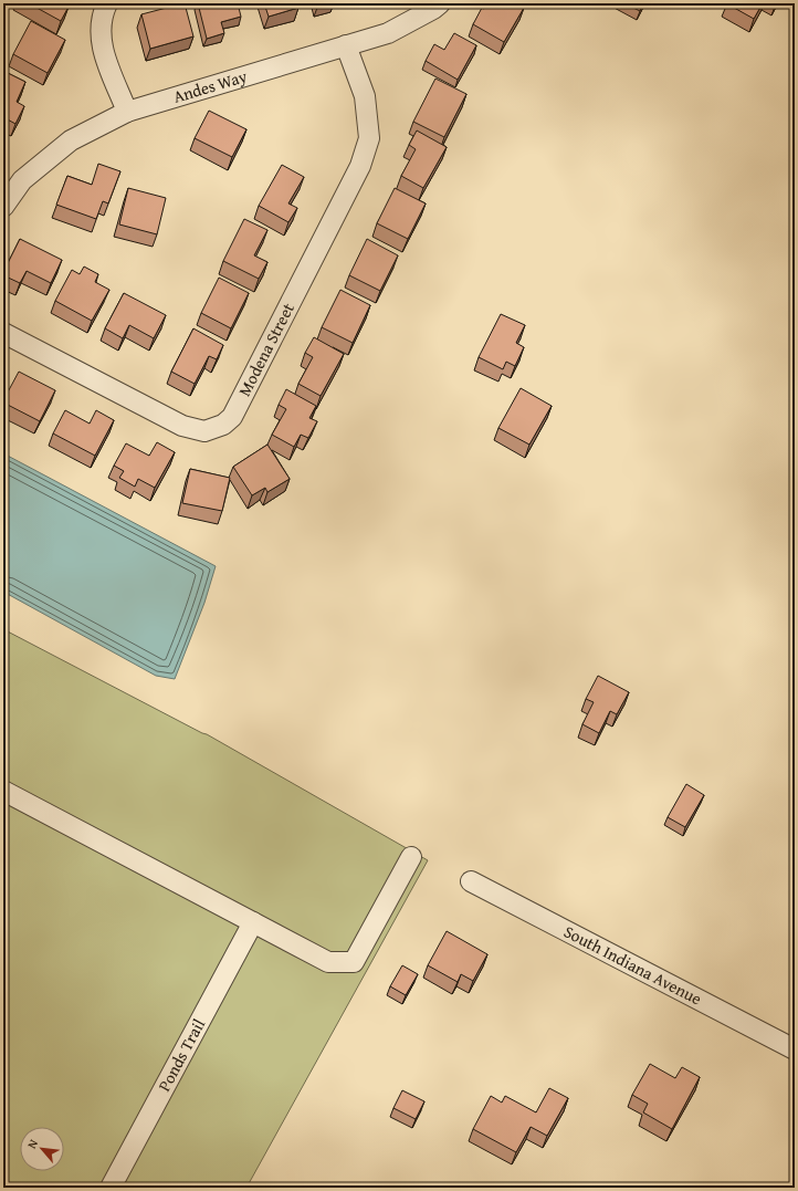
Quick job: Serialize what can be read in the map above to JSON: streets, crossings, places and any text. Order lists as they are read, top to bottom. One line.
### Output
{"streets":{"street":["Andes Way","Modena Street","South Indiana Avenue","Ponds Trail"]},"crossings":[["Andes Way","Modena Street"]],"north":"top left"}
